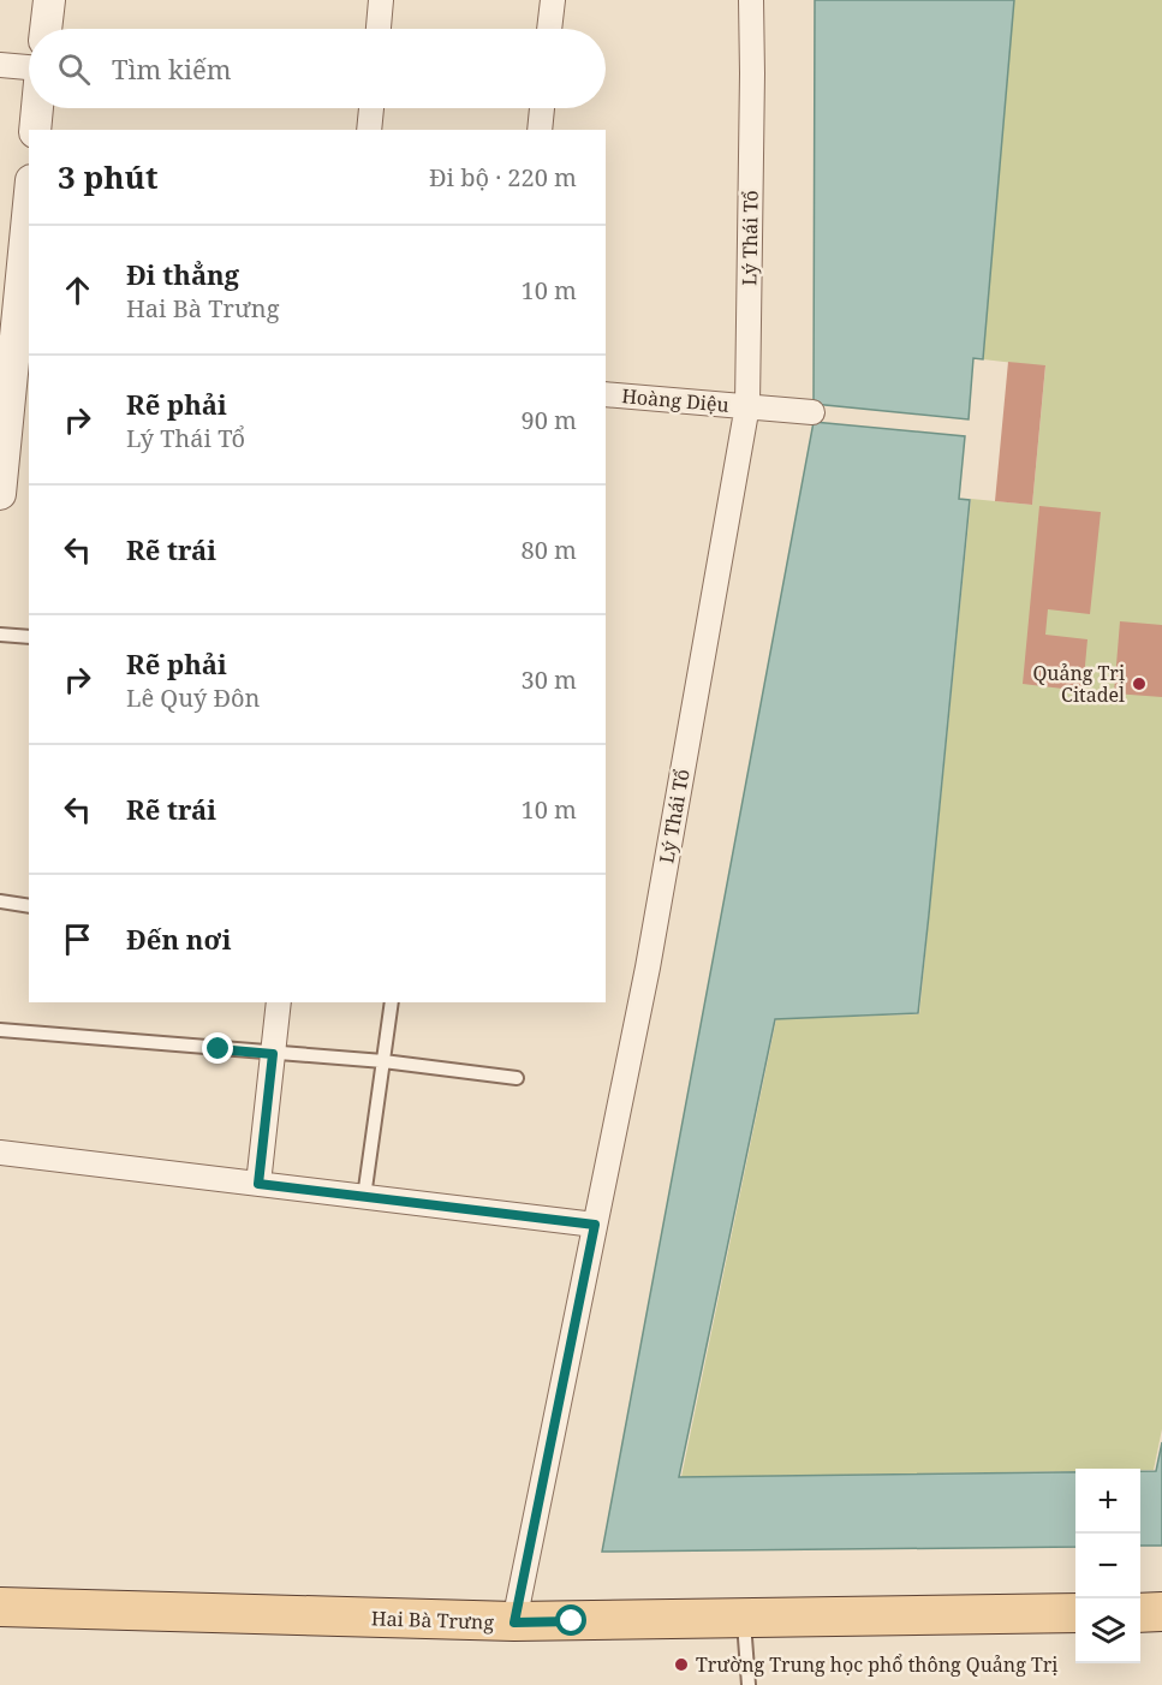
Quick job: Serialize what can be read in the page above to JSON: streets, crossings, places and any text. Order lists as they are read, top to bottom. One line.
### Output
{"streets":{"main road":["Hai Bà Trưng"],"street":["Lý Thái Tổ","Hoàng Diệu"]},"crossings":[["Lý Thái Tổ","Hoàng Diệu"],["Lý Thái Tổ","Hai Bà Trưng"]],"places":["Quảng Trị Citadel","Trường Trung học phổ thông Quảng Trị"],"page":{"search":"Tìm kiếm","heading":["3 phút","Đi bộ · 220 m"],"list":[["Đi thẳng","Hai Bà Trưng","10 m"],["Rẽ phải","Lý Thái Tổ","90 m"],["Rẽ trái","80 m"],["Rẽ phải","Lê Quý Đôn","30 m"],["Rẽ trái","10 m"],"Đến nơi"],"map_buttons":["+","−"]}}
